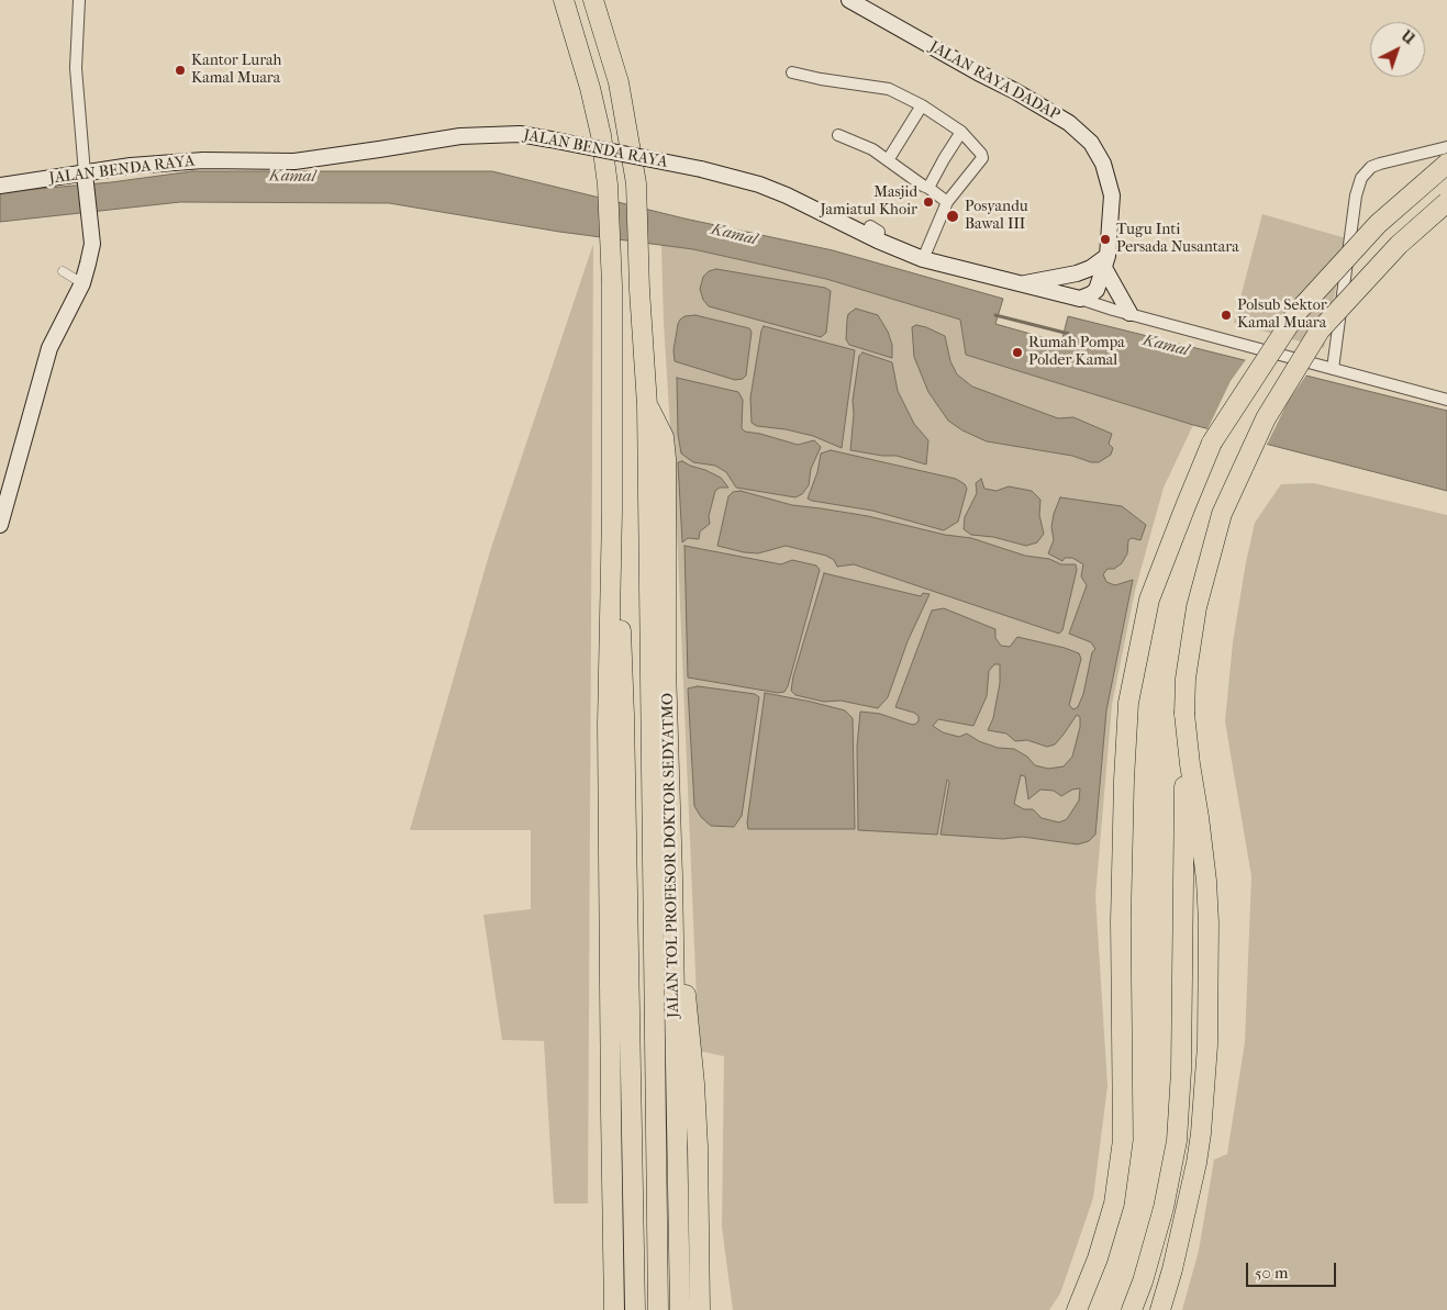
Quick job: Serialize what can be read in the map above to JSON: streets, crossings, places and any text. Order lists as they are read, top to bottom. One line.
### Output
{"streets":{"highway":["JALAN TOL PROFESOR DOKTOR SEDYATMO"],"main road":["JALAN RAYA DADAP","JALAN BENDA RAYA"]},"water":["Kamal"],"places":["Kantor Lurah Kamal Muara","Masjid Jamiatul Khoir","Posyandu Bawal III","Tugu Inti Persada Nusantara","Polsub Sektor Kamal Muara","Rumah Pompa Polder Kamal"],"scale_bar":"50 m","north":"top right"}
